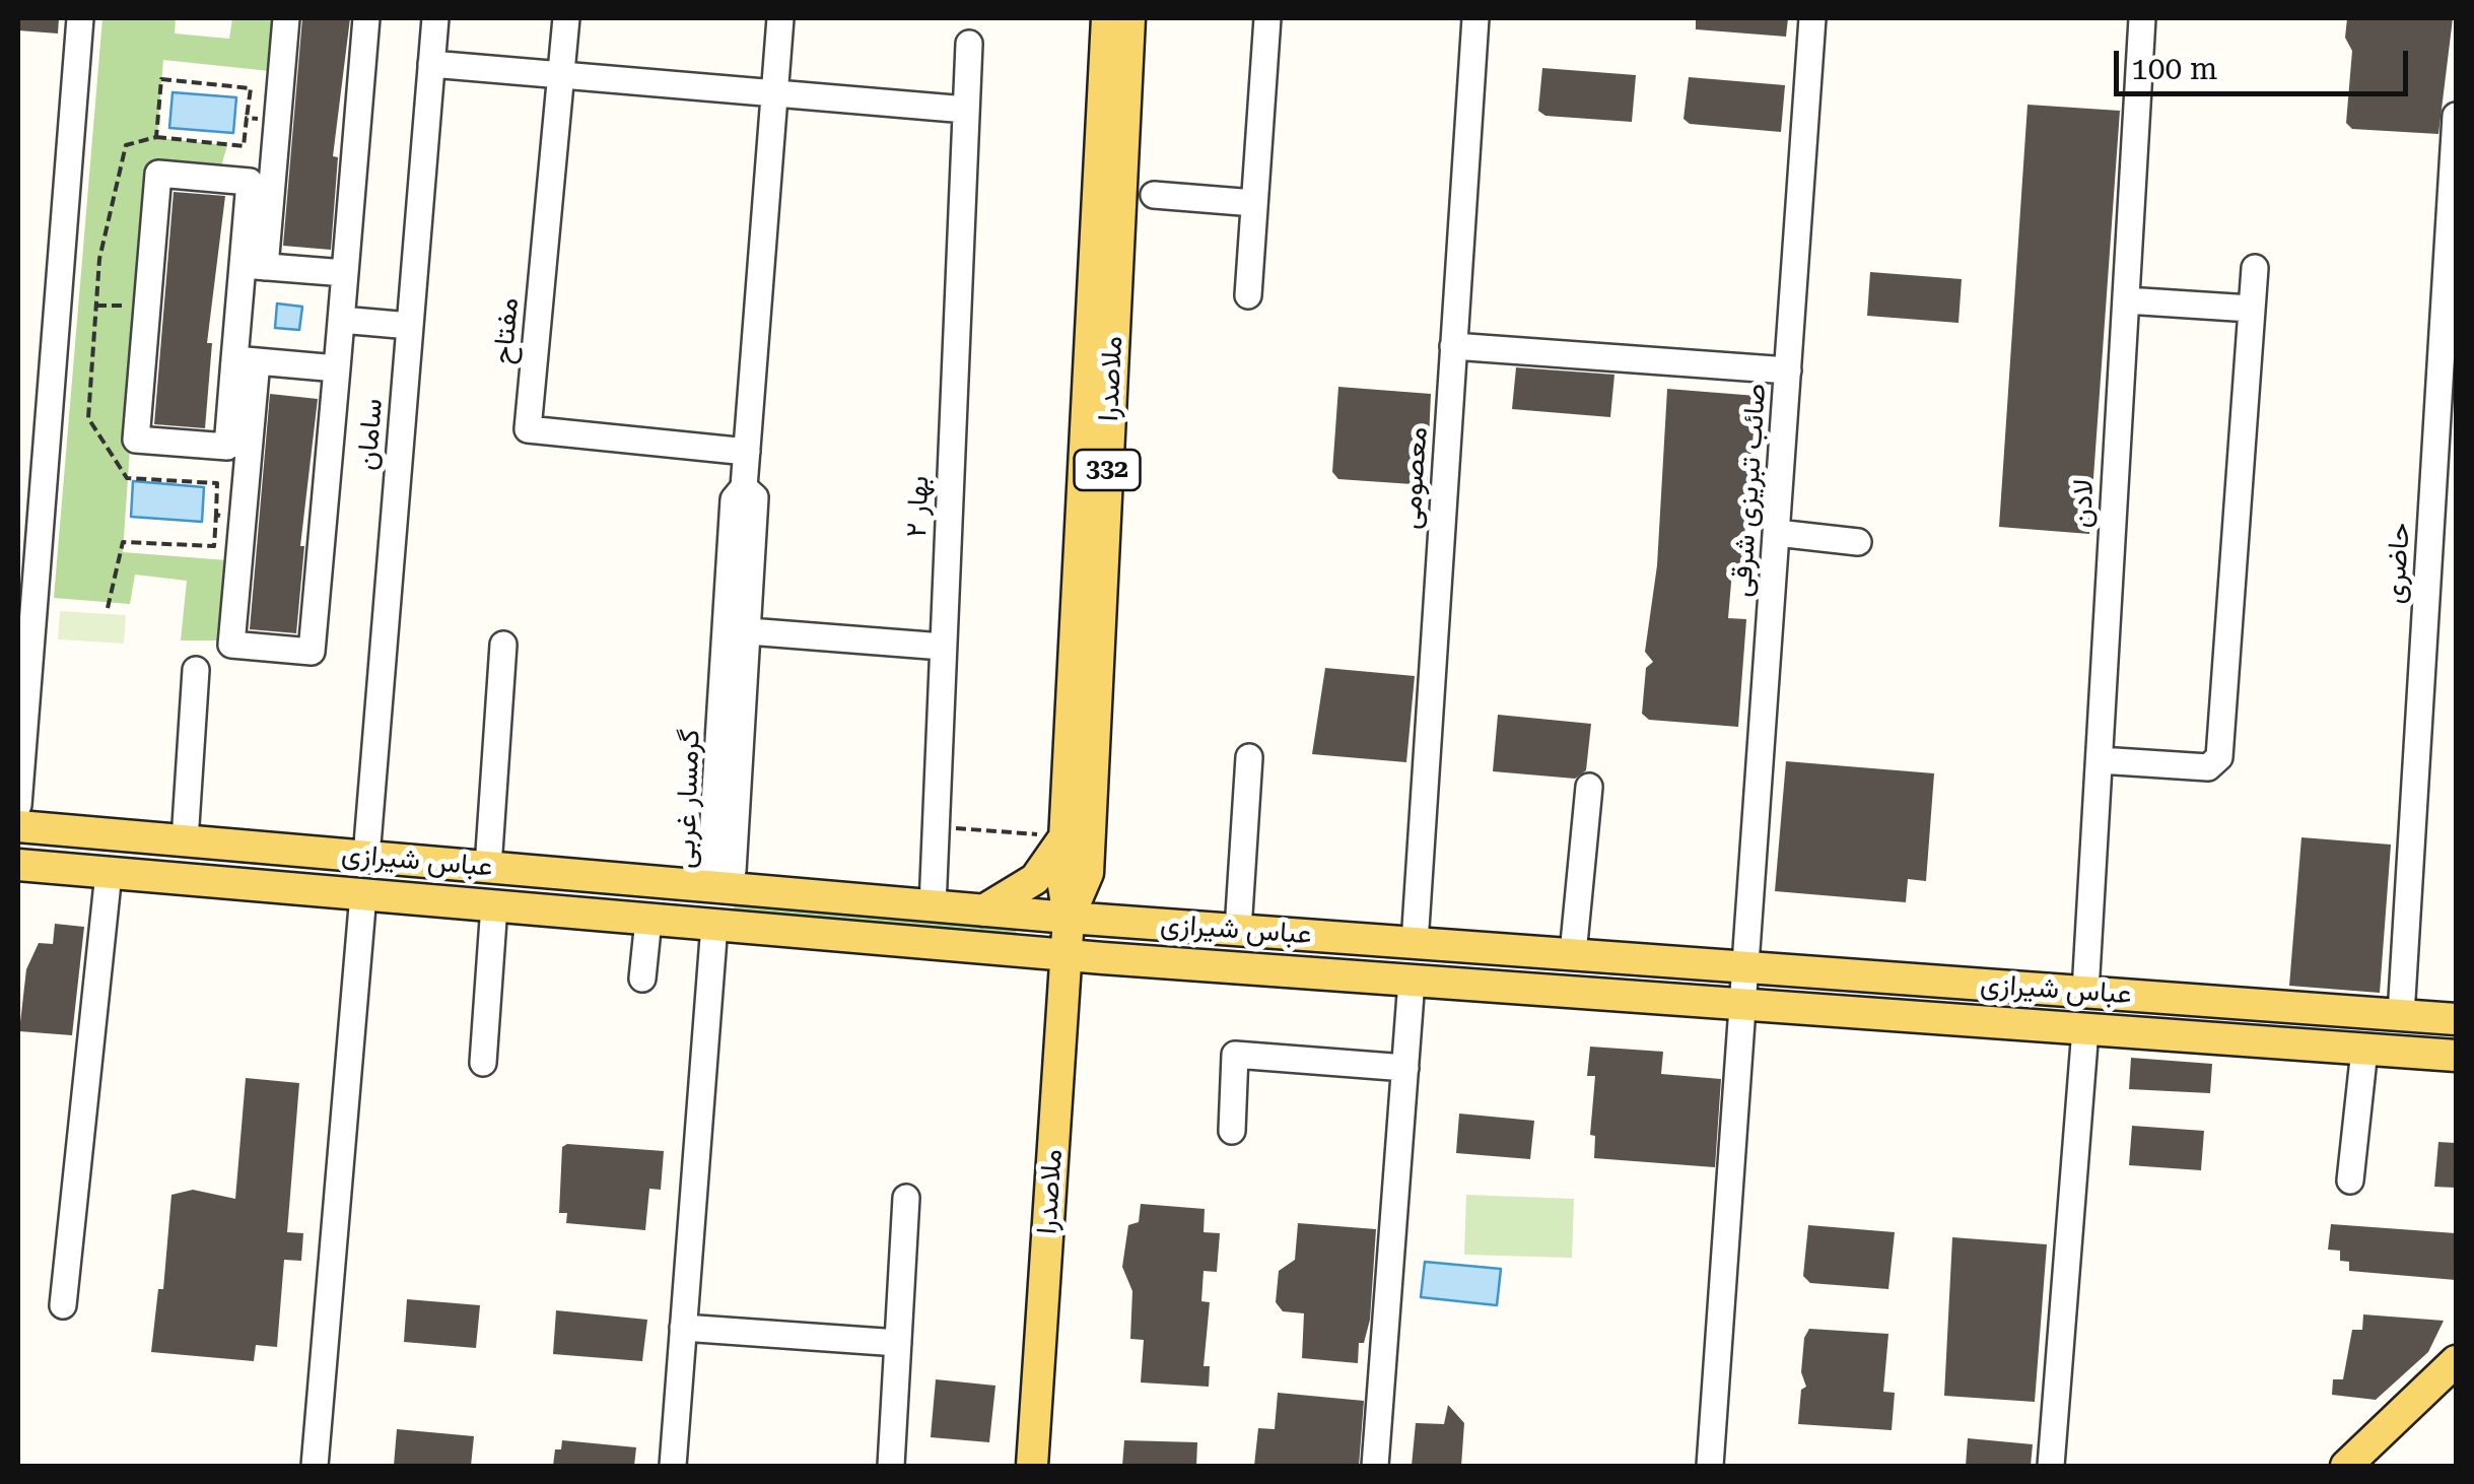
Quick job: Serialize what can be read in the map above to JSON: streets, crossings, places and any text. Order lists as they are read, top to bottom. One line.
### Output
{"streets":{"main road":["ملاصدرا","332","عباس شیرازی"],"street":["مفتاح","سامان","معصومی","صائب تبریزی شرقی","لادن","بهار ۲","حاضری","گرمسار غربی"]},"crossings":[["مفتاح","گرمسار غربی"],["ملاصدرا","عباس شیرازی"],["سامان","عباس شیرازی"],["معصومی","عباس شیرازی"],["صائب تبریزی شرقی","عباس شیرازی"],["لادن","عباس شیرازی"],["بهار ۲","عباس شیرازی"],["حاضری","عباس شیرازی"],["گرمسار غربی","عباس شیرازی"]],"scale_bar":"100 m"}
